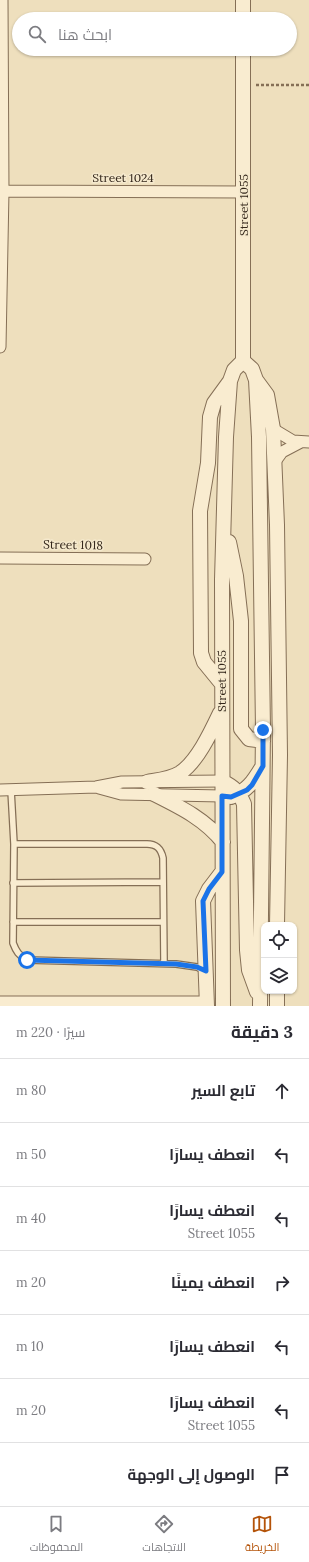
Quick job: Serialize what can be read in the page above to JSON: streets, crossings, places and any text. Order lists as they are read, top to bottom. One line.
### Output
{"streets":{"street":["Street 1024","Street 1055","Street 1018"]},"crossings":[["Street 1024","Street 1055"]],"page":{"search":"ابحث هنا","heading":["3 دقيقة","سيرًا · 220 m"],"list":[["تابع السير","80 m"],["انعطف يسارًا","50 m"],["انعطف يسارًا","Street 1055","40 m"],["انعطف يمينًا","20 m"],["انعطف يسارًا","10 m"],["انعطف يسارًا","Street 1055","20 m"],"الوصول إلى الوجهة"],"nav":["الخريطة","الاتجاهات","المحفوظات"]}}
